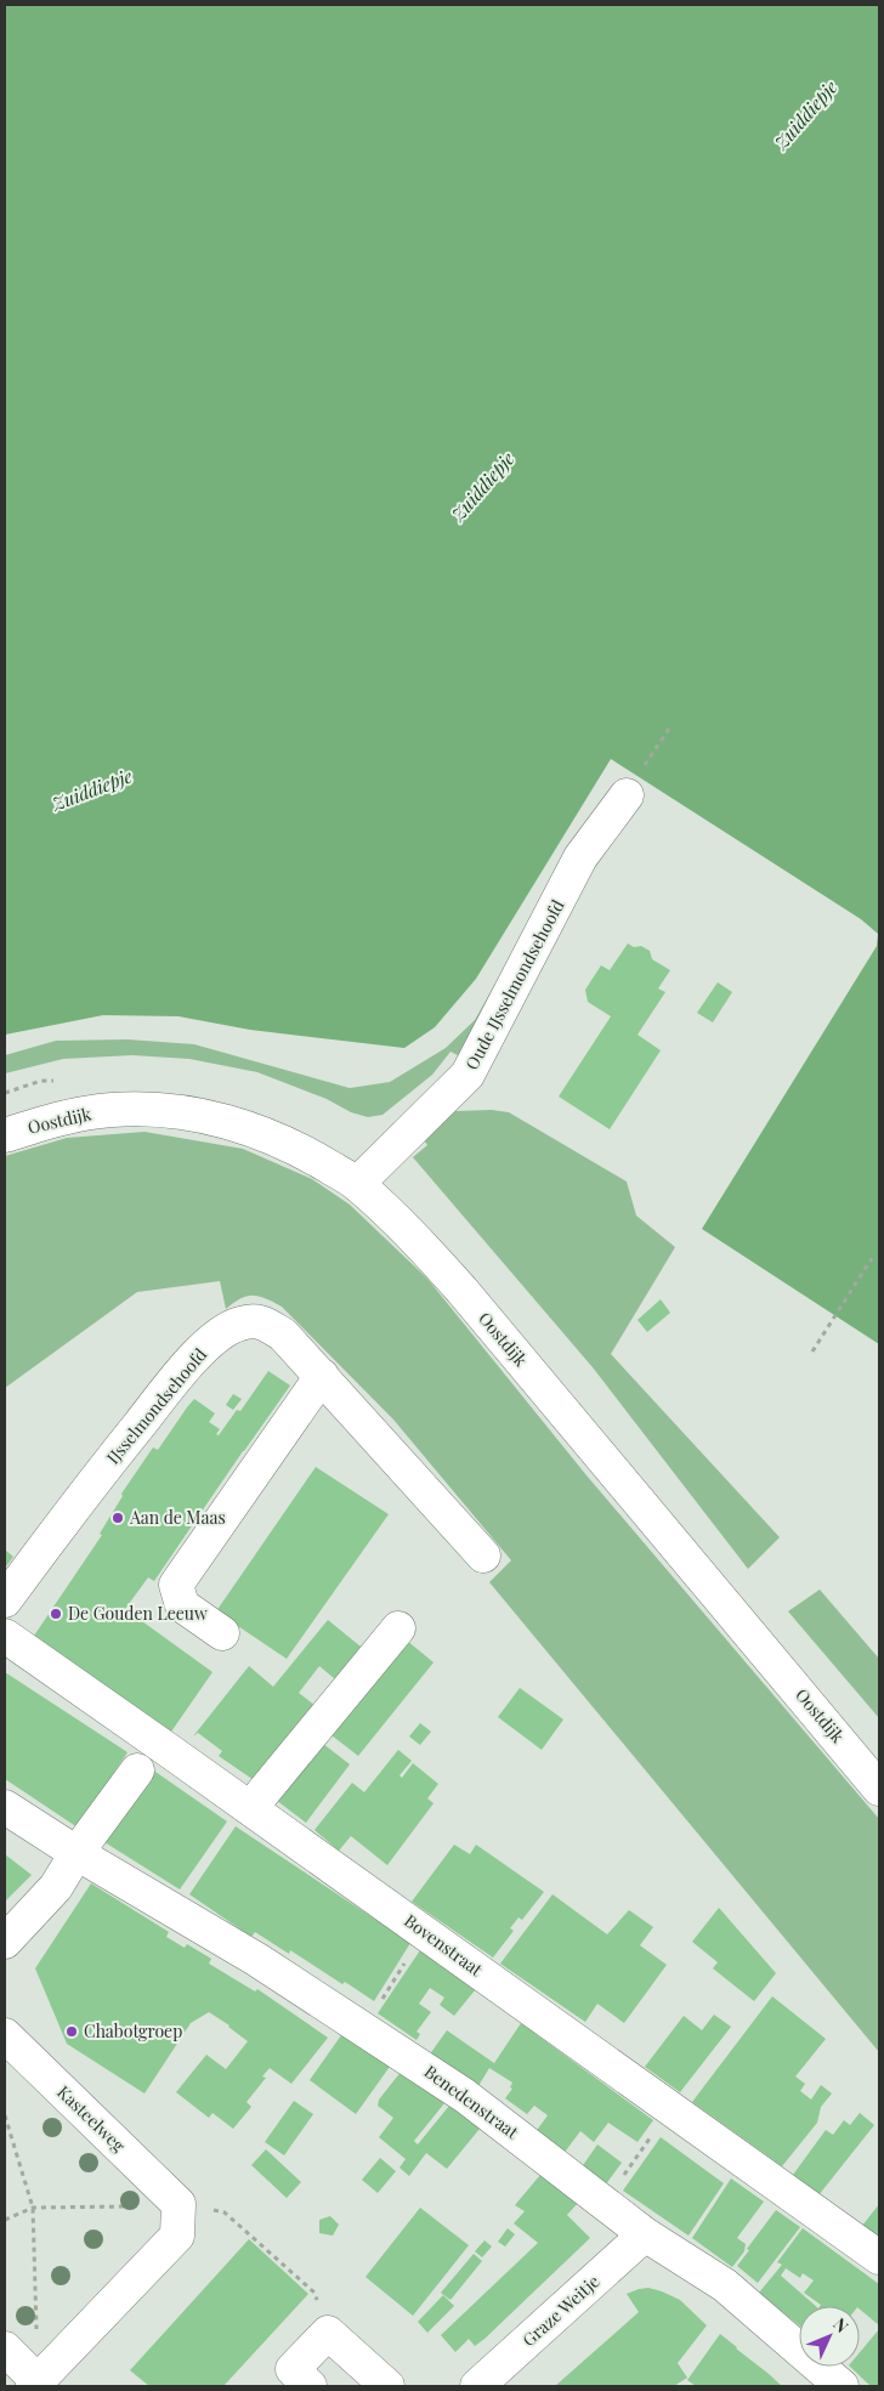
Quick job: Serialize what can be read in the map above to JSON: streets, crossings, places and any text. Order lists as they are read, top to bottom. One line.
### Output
{"streets":{"street":["Oude IJsselmondsehoofd","Oostdijk","IJsselmondsehoofd","Bovenstraat","Benedenstraat","Kasteelweg","Graze Weitje"]},"crossings":[["Oude IJsselmondsehoofd","Oostdijk"],["Benedenstraat","Graze Weitje"]],"water":["Zuiddiepje"],"places":["Aan de Maas","De Gouden Leeuw","Chabotgroep"],"north":"top right"}
